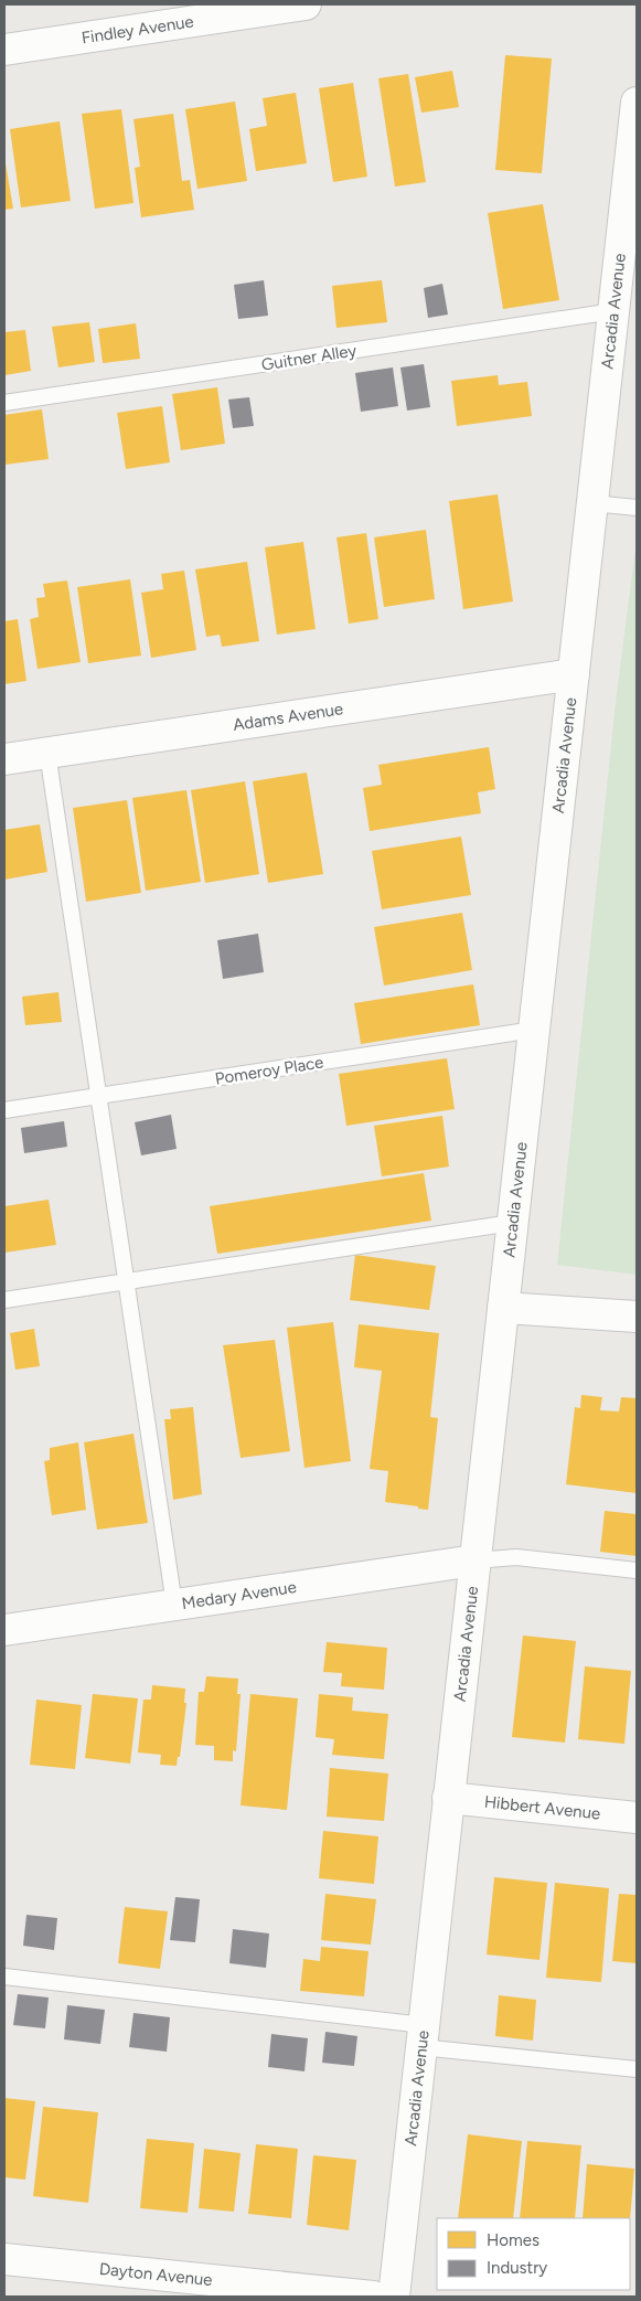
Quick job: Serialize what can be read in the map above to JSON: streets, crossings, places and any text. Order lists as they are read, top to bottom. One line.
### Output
{"streets":{"street":["Findley Avenue","Arcadia Avenue","Adams Avenue","Medary Avenue","Hibbert Avenue","Dayton Avenue"],"lane":["Guitner Alley","Pomeroy Place"]},"crossings":[["Arcadia Avenue","Guitner Alley"],["Arcadia Avenue","Adams Avenue"],["Arcadia Avenue","Pomeroy Place"],["Arcadia Avenue","Medary Avenue"],["Arcadia Avenue","Hibbert Avenue"]],"legend":["Homes","Industry"]}
